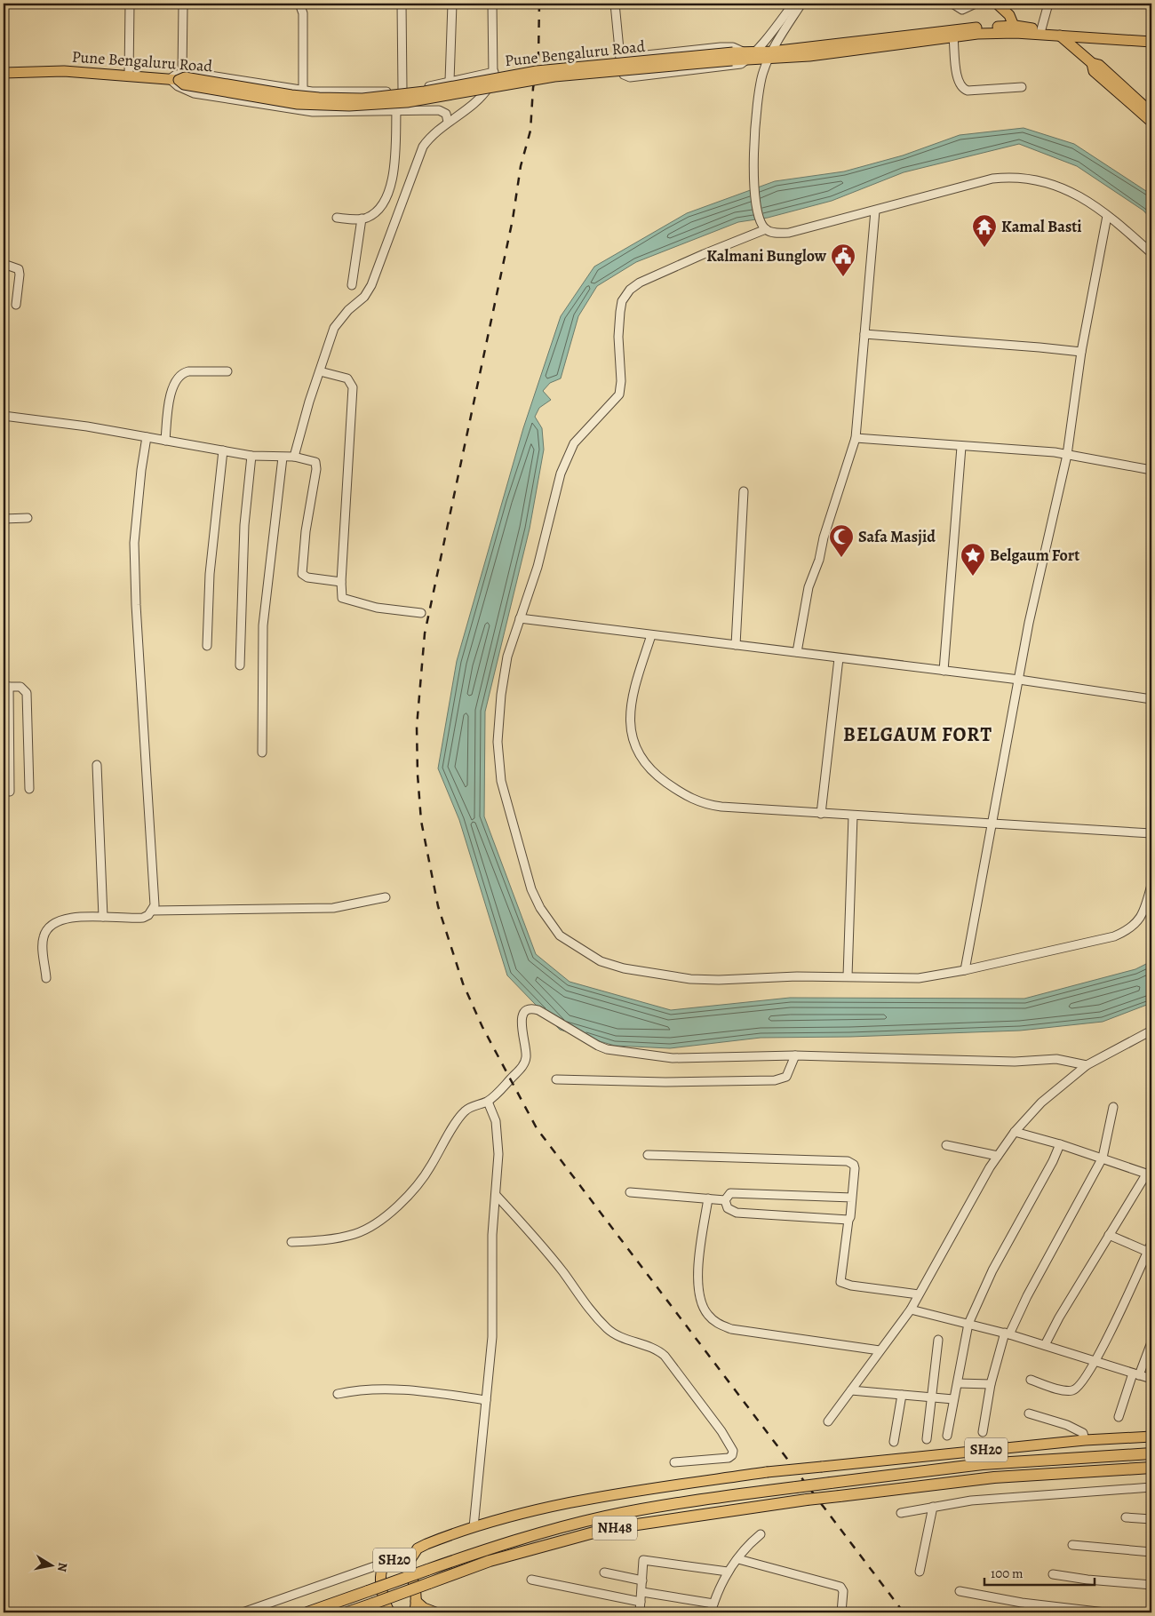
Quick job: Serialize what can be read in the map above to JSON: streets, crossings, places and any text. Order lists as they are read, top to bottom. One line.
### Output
{"streets":{"highway":["NH48"],"main road":["Pune Bengaluru Road","SH20"]},"districts":["BELGAUM FORT"],"places":{"temple":["Kamal Basti"],"public building":["Kalmani Bunglow"],"mosque":["Safa Masjid"],"place":["Belgaum Fort"]},"scale_bar":"100 m","north":"right"}
